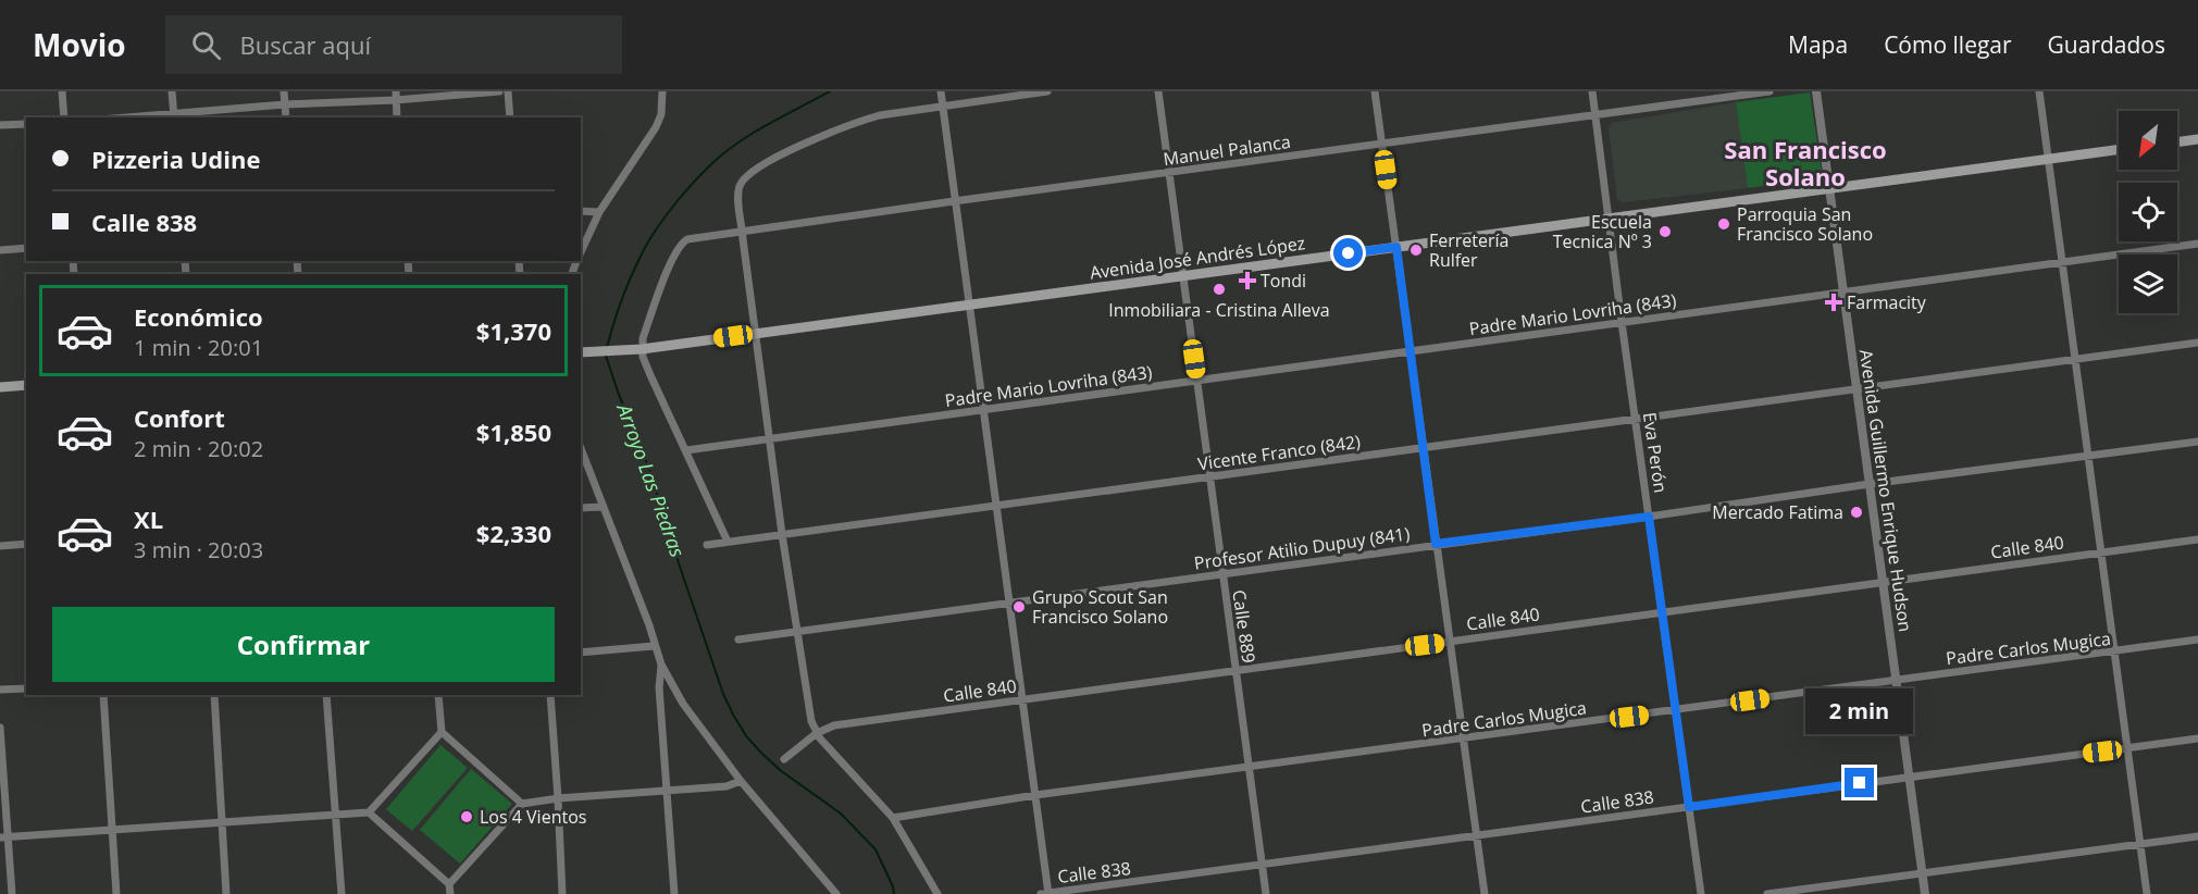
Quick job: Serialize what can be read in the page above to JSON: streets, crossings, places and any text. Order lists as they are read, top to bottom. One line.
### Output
{"streets":{"main road":["Avenida José Andrés López"],"street":["Manuel Palanca","Padre Mario Lovriha (843)","Vicente Franco (842)","Eva Perón","Avenida Guillermo Enrique Hudson","Calle 840","Profesor Atilio Dupuy (841)","Calle 889","Padre Carlos Mugica","Calle 838"]},"crossings":[["Manuel Palanca","Avenida José Andrés López"],["Manuel Palanca","Eva Perón"],["Manuel Palanca","Calle 889"],["Avenida José Andrés López","Eva Perón"],["Avenida José Andrés López","Avenida Guillermo Enrique Hudson"],["Avenida José Andrés López","Calle 889"],["Padre Mario Lovriha (843)","Eva Perón"],["Padre Mario Lovriha (843)","Avenida Guillermo Enrique Hudson"],["Padre Mario Lovriha (843)","Calle 889"],["Vicente Franco (842)","Eva Perón"],["Vicente Franco (842)","Avenida Guillermo Enrique Hudson"],["Vicente Franco (842)","Calle 889"],["Eva Perón","Calle 840"],["Eva Perón","Profesor Atilio Dupuy (841)"],["Eva Perón","Padre Carlos Mugica"],["Eva Perón","Calle 838"],["Avenida Guillermo Enrique Hudson","Calle 840"],["Avenida Guillermo Enrique Hudson","Profesor Atilio Dupuy (841)"],["Avenida Guillermo Enrique Hudson","Padre Carlos Mugica"],["Avenida Guillermo Enrique Hudson","Calle 838"],["Calle 840","Calle 889"],["Profesor Atilio Dupuy (841)","Calle 889"],["Calle 889","Padre Carlos Mugica"],["Calle 889","Calle 838"]],"districts":["San Francisco Solano"],"water":["Arroyo Las Piedras"],"places":{"other":["Parroquia San Francisco Solano","Escuela Tecnica Nº 3","Ferretería Rulfer","Inmobiliara - Cristina Alleva","Mercado Fatima","Grupo Scout San Francisco Solano","Los 4 Vientos"],"health":["Tondi","Farmacity"]},"north":"bottom left","page":{"header":"Movio","search":"Buscar aquí","nav":["Mapa","Cómo llegar","Guardados"],"banner":["Pizzeria Udine","Calle 838"],"list":[{"name":"Económico","note":"1 min · 20:01","value":"$1,370"},{"name":"Confort","note":"2 min · 20:02","value":"$1,850"},{"name":"XL","note":"3 min · 20:03","value":"$2,330"}],"buttons":"Confirmar","bubble":"2 min"}}
